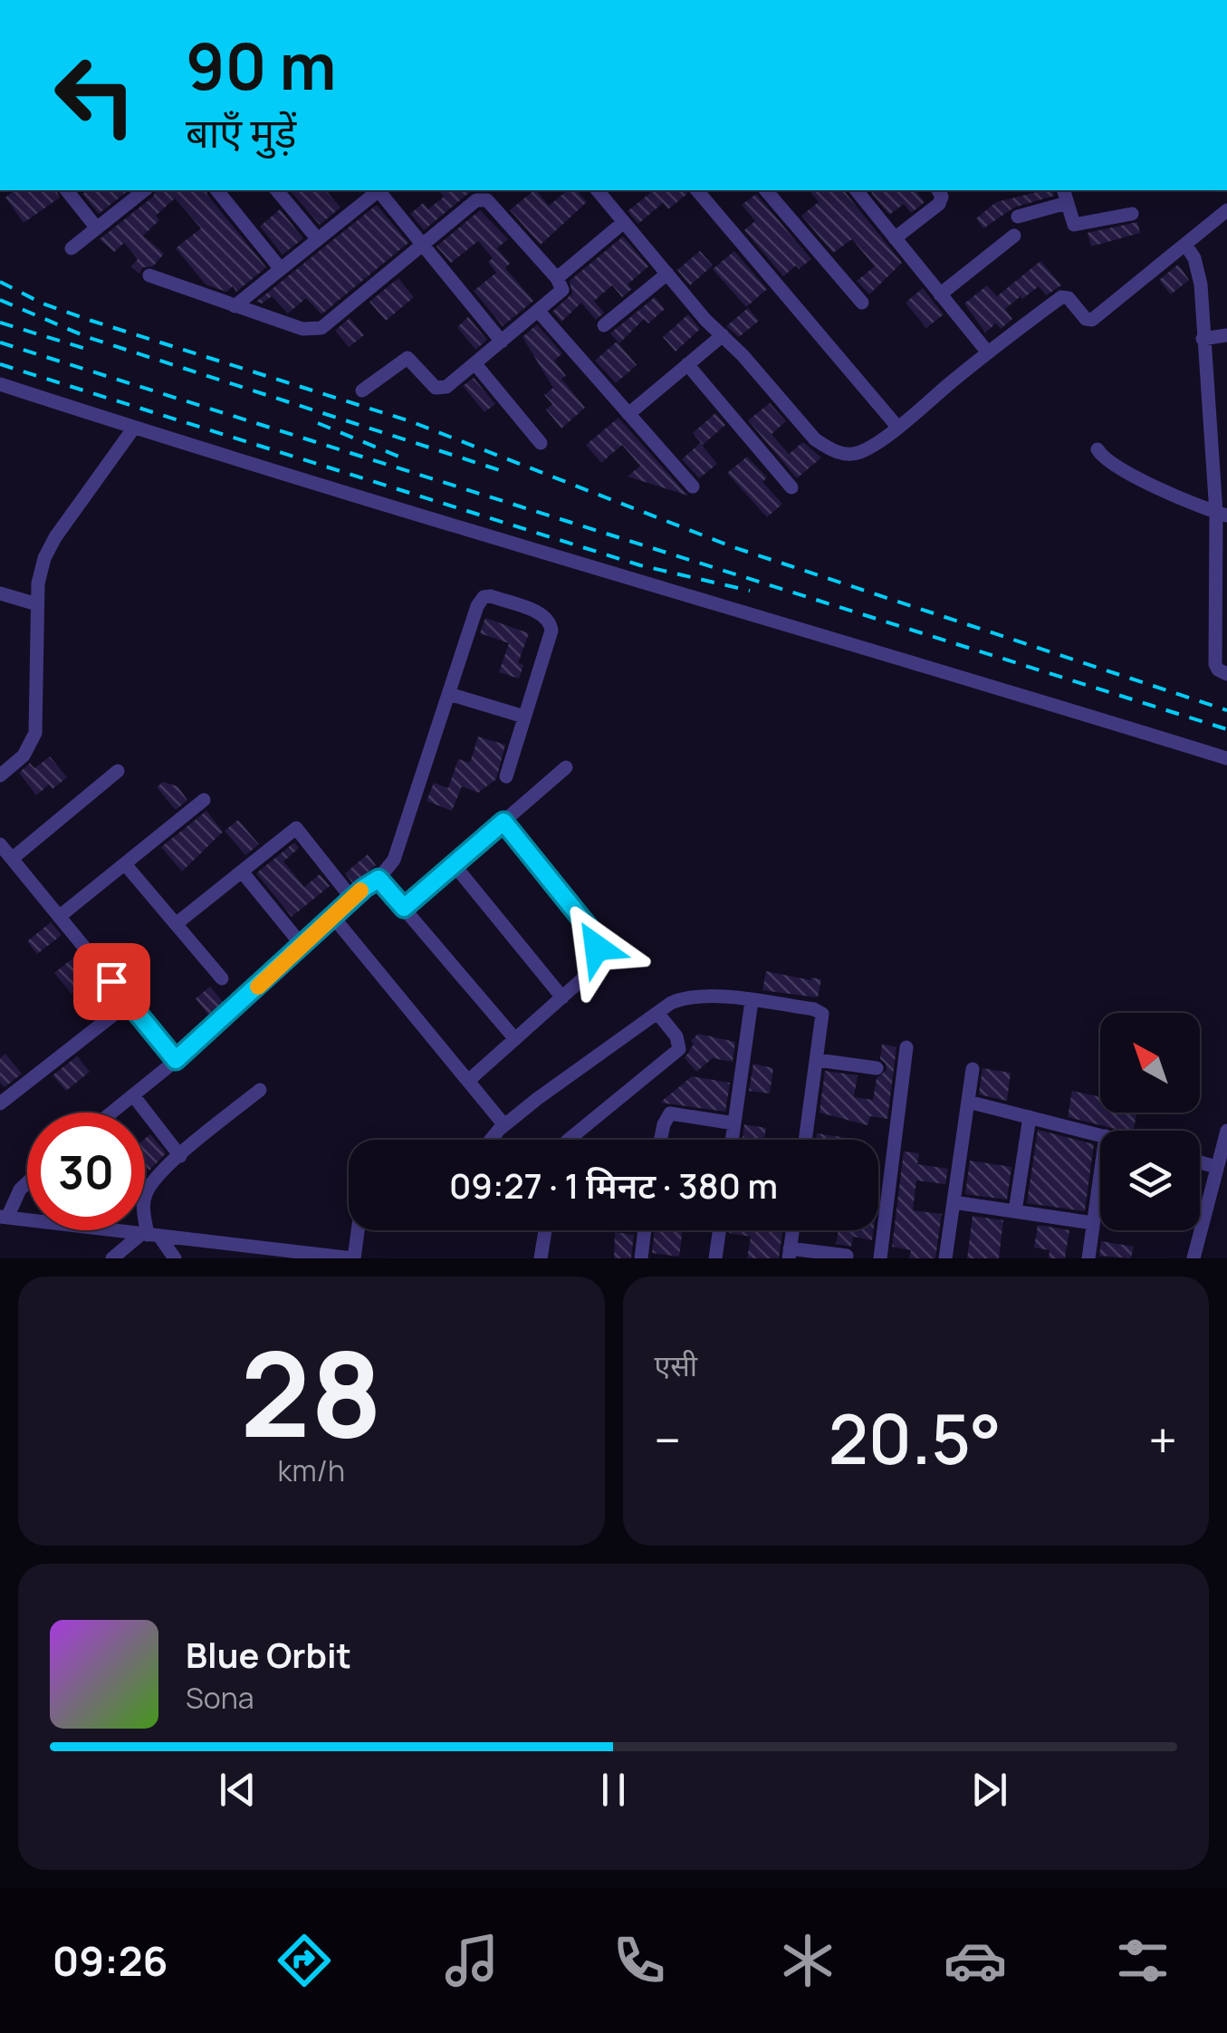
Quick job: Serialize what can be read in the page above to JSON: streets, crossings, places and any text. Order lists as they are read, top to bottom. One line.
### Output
{"north":"top left","page":{"turn":["90 m","बाएँ मुड़ें"],"limit":"30","trip":"09:27 · 1 मिनट · 380 m","tile":[["28","km/h"],"एसी"],"heat":["−","20.5°","+"],"song":["Blue Orbit","Sona"],"tabs":"09:26"}}
